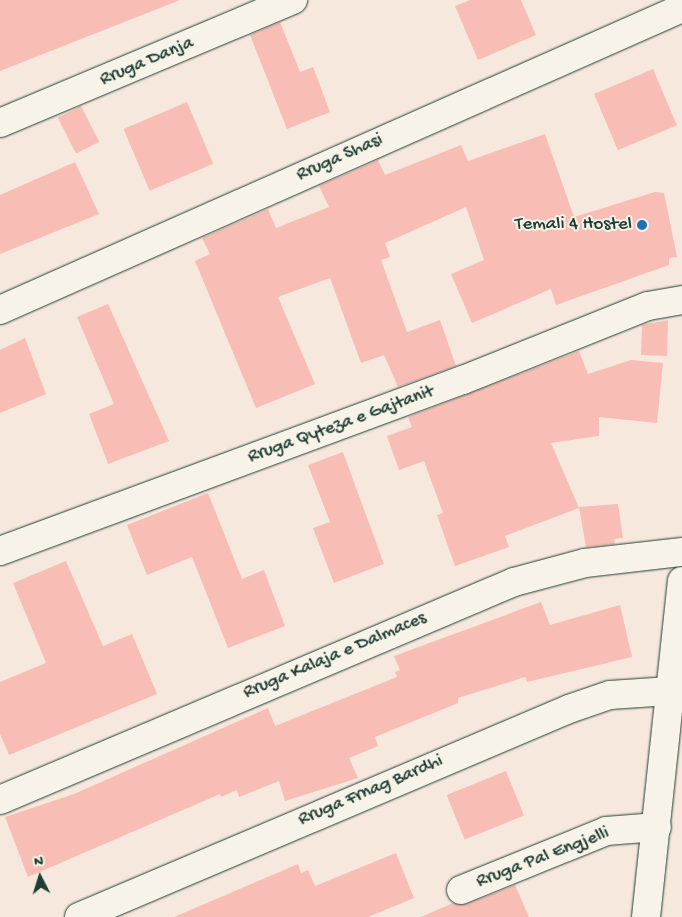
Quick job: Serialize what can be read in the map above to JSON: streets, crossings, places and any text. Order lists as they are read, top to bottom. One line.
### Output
{"streets":{"street":["Rruga Danja","Rruga Shasi","Rruga Qyteza e Gajtanit","Rruga Kalaja e Dalmaces","Rruga Frnag Bardhi","Rruga Pal Engjelli"]},"places":["Temali 4 Hostel"],"north":"top"}
